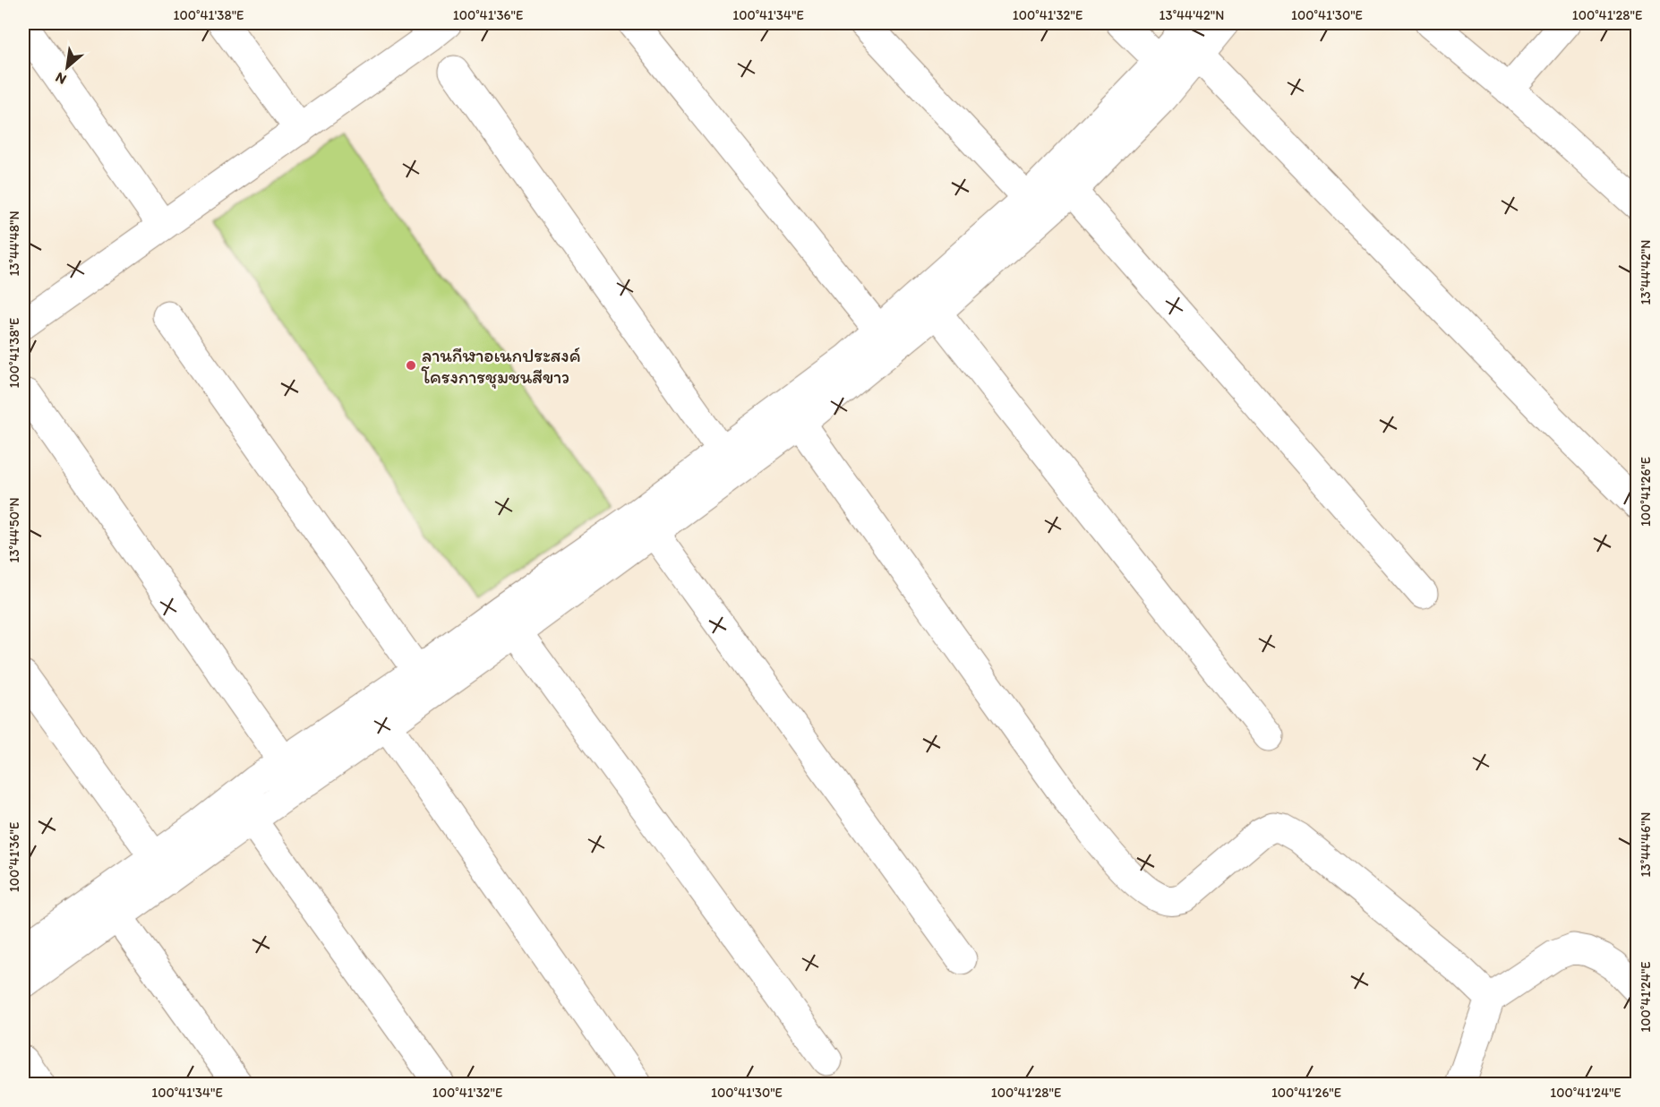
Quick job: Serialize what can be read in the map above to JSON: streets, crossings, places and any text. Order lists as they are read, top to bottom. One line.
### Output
{"places":["ลานกีฬาอเนกประสงค์ โครงการชุมชนสีขาว"],"north":"bottom left","coordinates":["100°41'38\"E","100°41'36\"E","100°41'34\"E","100°41'32\"E","13°44'42\"N","100°41'30\"E","100°41'28\"E","13°44'48\"N","100°41'26\"E","13°44'50\"N","13°44'46\"N","100°41'24\"E"]}
